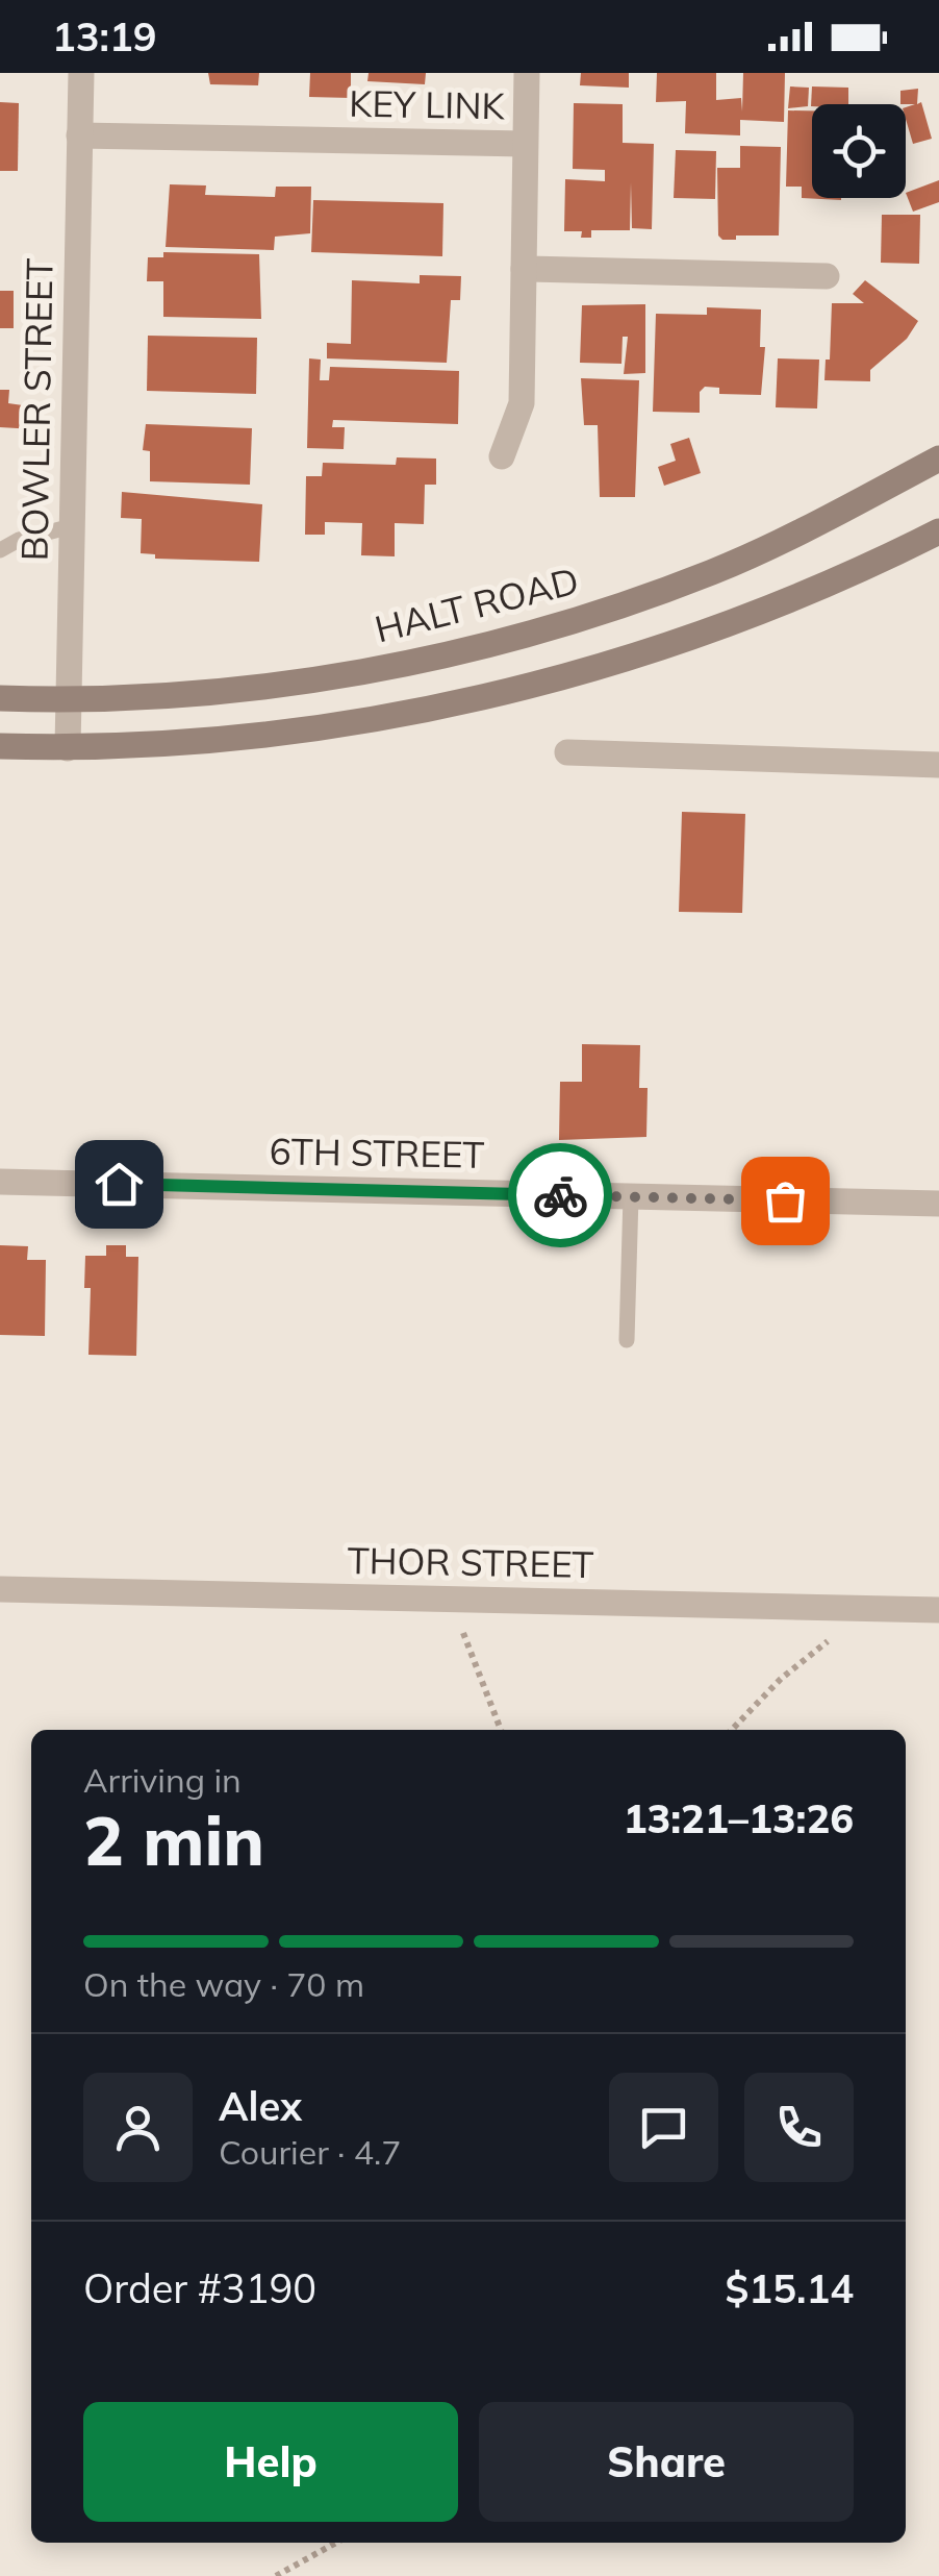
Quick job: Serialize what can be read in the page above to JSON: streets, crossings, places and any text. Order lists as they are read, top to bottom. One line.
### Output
{"streets":{"street":["KEY LINK","BOWLER STREET","HALT ROAD","6TH STREET","THOR STREET"]},"crossings":[["KEY LINK","BOWLER STREET"],["BOWLER STREET","HALT ROAD"]],"page":{"status":"13:19","heading":["2 min","Arriving in","13:21–13:26"],"panel":["Alex","Courier · 4.7","Order #3190","$15.14"],"bar":"On the way · 70 m","buttons":["Help","Share"]}}
